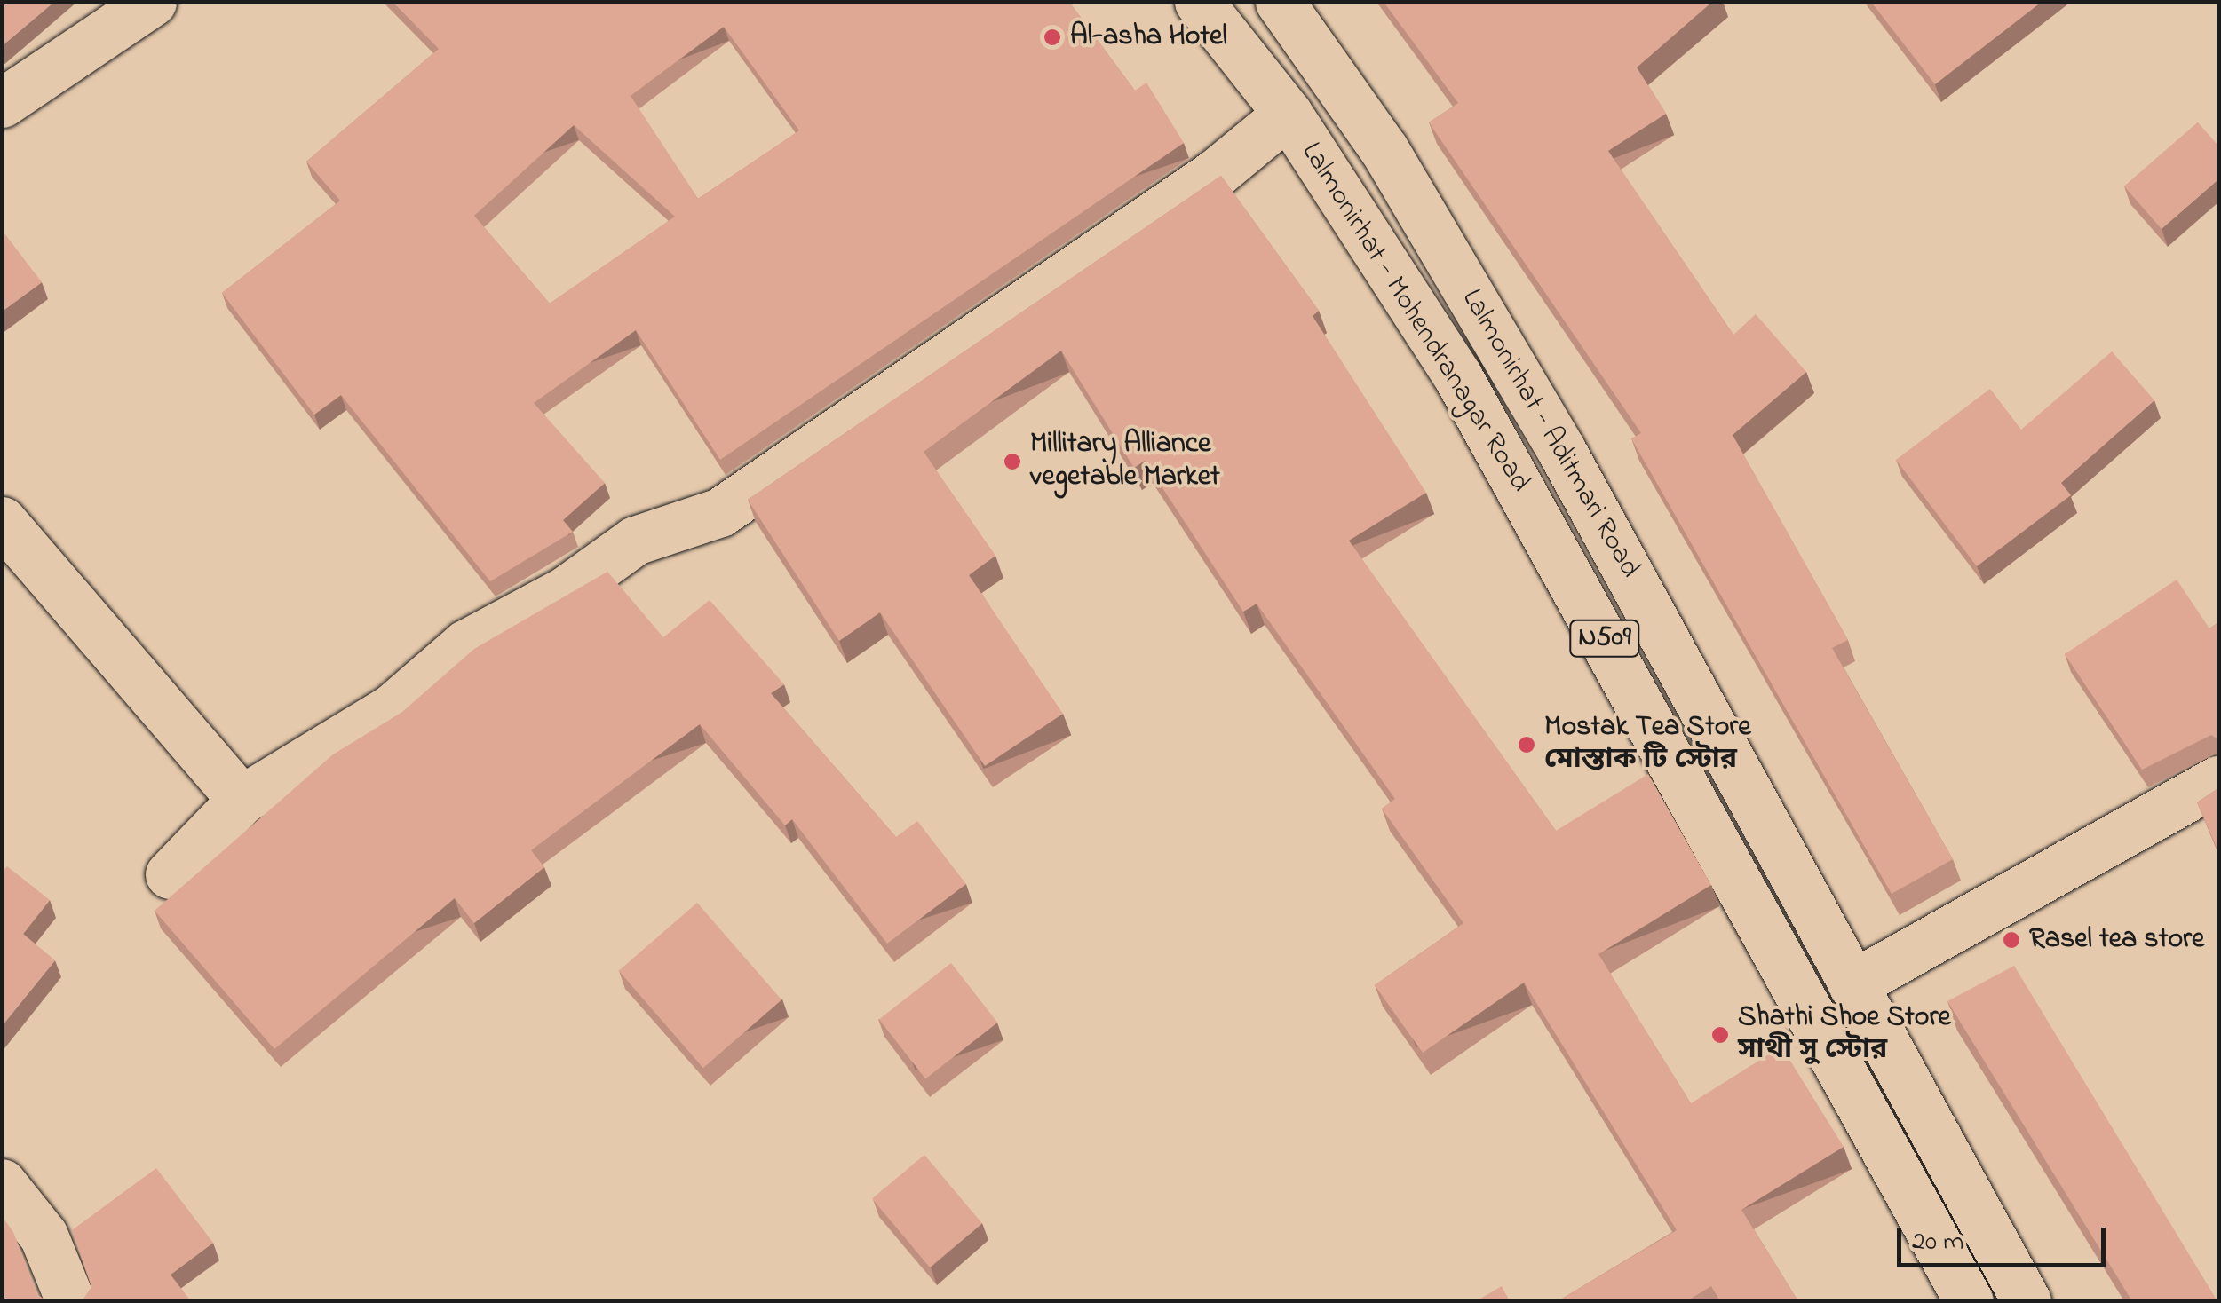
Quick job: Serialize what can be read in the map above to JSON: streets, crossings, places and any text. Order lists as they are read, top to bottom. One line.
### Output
{"streets":{"main road":["Lalmonirhat - Mohendranagar Road","Lalmonirhat - Aditmari Road","N509"]},"places":["Al-asha Hotel","Millitary Alliance vegetable Market","Mostak Tea Store মোস্তাক টি স্টোর","Rasel tea store","Shathi Shoe Store সাথী সু স্টোর"],"scale_bar":"20 m"}
